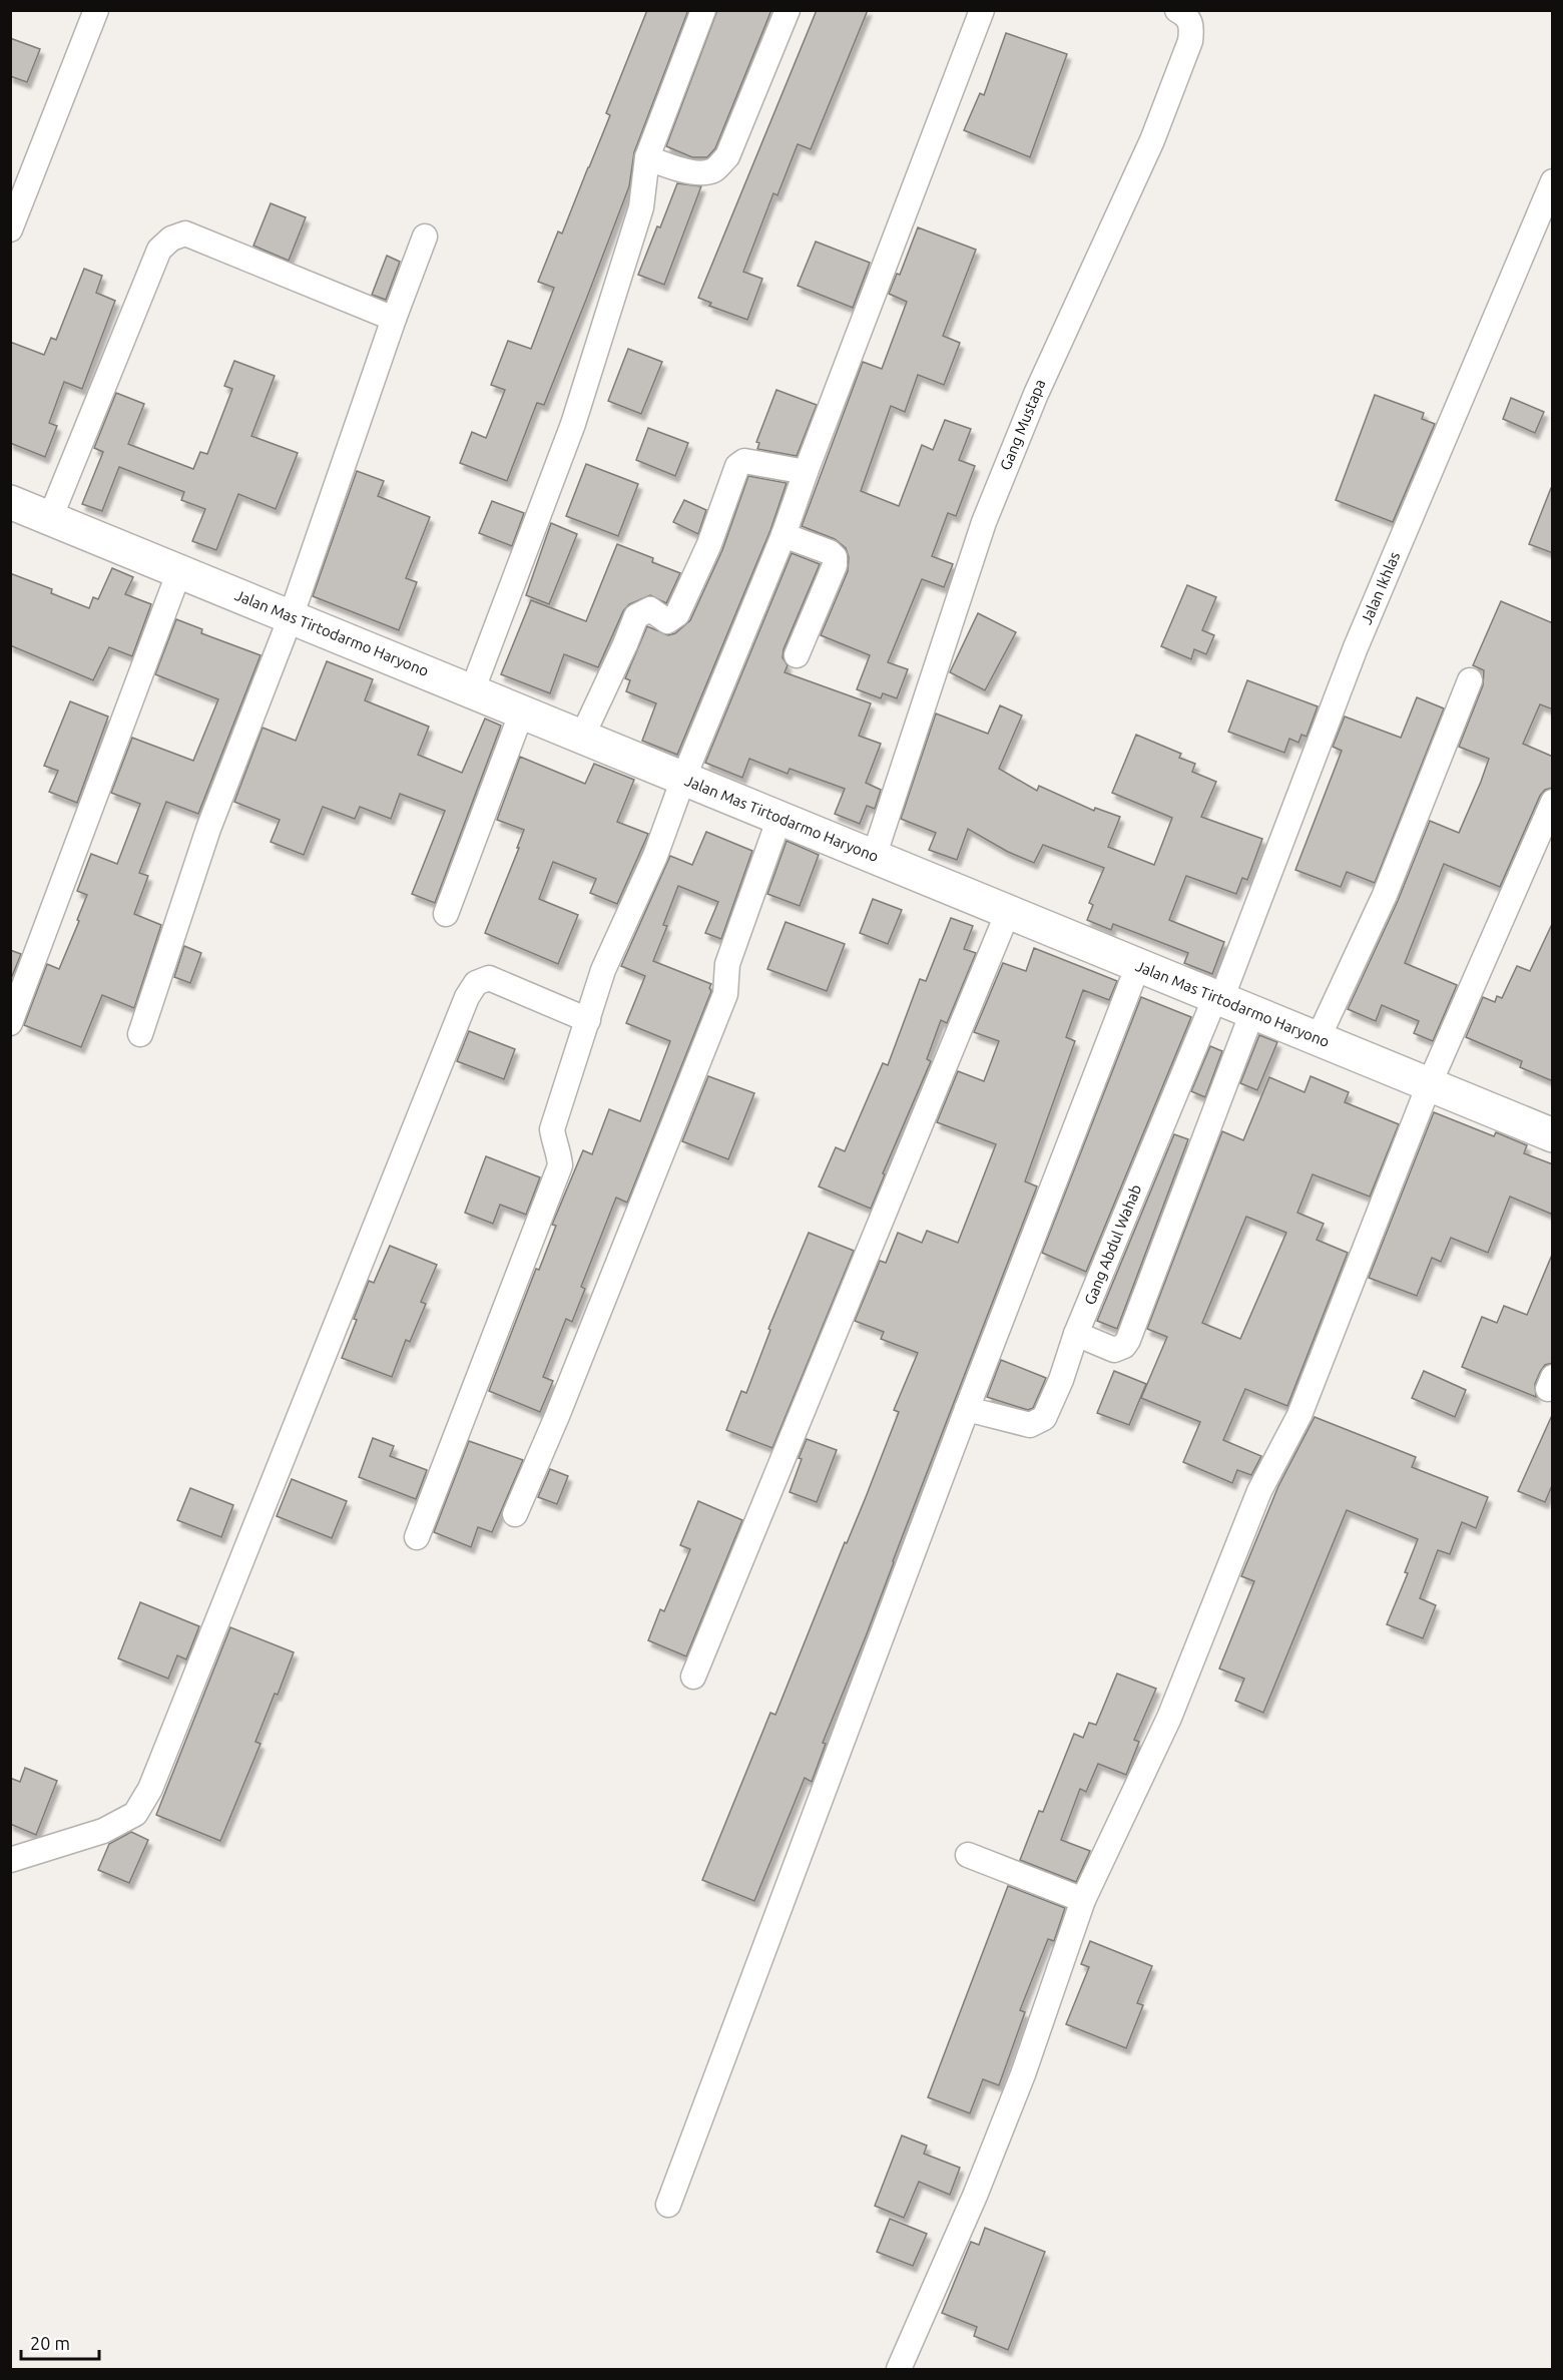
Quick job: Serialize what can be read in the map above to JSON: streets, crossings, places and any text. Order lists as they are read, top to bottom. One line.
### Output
{"streets":{"street":["Gang Mustapa","Jalan Ikhlas","Jalan Mas Tirtodarmo Haryono","Gang Abdul Wahab"]},"crossings":[["Gang Mustapa","Jalan Mas Tirtodarmo Haryono"],["Jalan Ikhlas","Jalan Mas Tirtodarmo Haryono"],["Jalan Ikhlas","Gang Abdul Wahab"],["Jalan Mas Tirtodarmo Haryono","Gang Abdul Wahab"]],"scale_bar":"20 m"}
